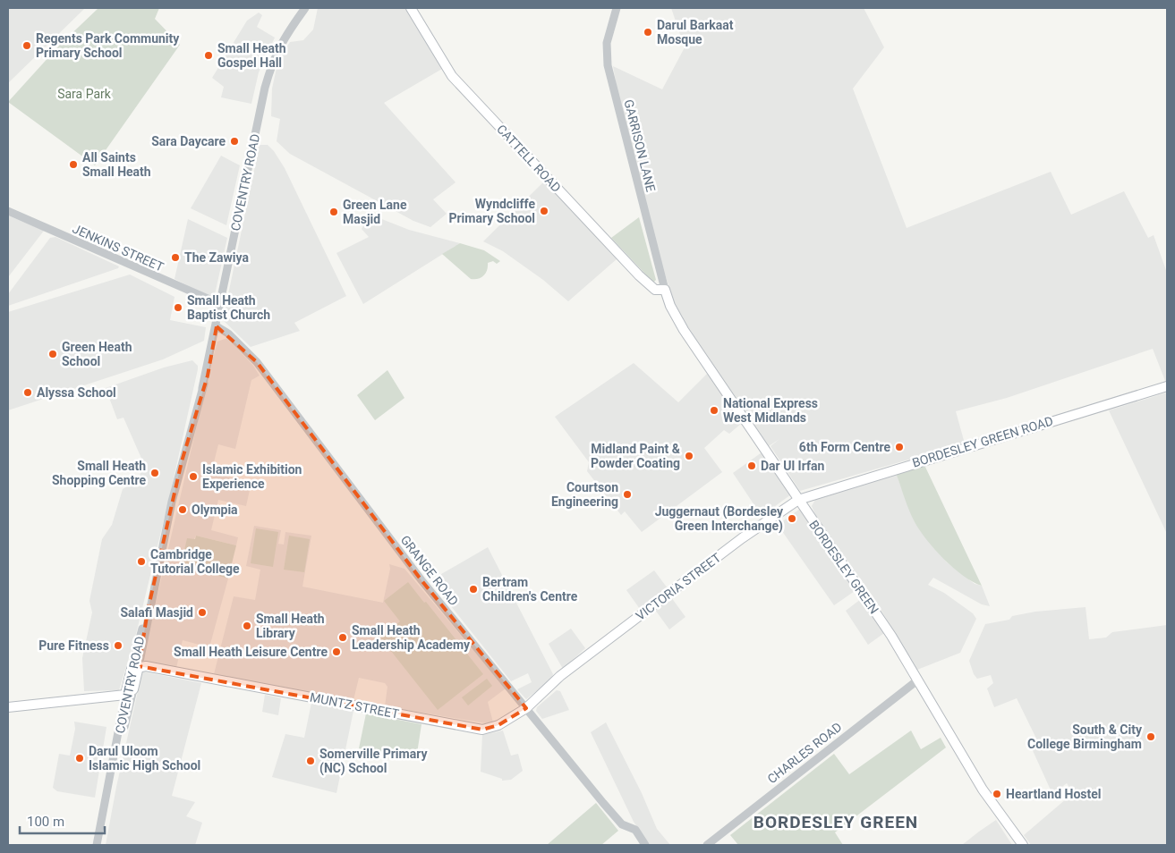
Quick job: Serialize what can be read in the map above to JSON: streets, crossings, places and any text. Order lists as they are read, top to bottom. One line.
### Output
{"streets":{"main road":["CATTELL ROAD","COVENTRY ROAD","BORDESLEY GREEN ROAD","BORDESLEY GREEN","VICTORIA STREET","MUNTZ STREET"],"street":["GARRISON LANE","JENKINS STREET","GRANGE ROAD","CHARLES ROAD"]},"crossings":[["GARRISON LANE","CATTELL ROAD"],["GARRISON LANE","BORDESLEY GREEN"],["CATTELL ROAD","BORDESLEY GREEN"],["COVENTRY ROAD","JENKINS STREET"],["COVENTRY ROAD","GRANGE ROAD"],["COVENTRY ROAD","MUNTZ STREET"],["BORDESLEY GREEN ROAD","BORDESLEY GREEN"],["BORDESLEY GREEN ROAD","VICTORIA STREET"],["BORDESLEY GREEN","VICTORIA STREET"],["BORDESLEY GREEN","CHARLES ROAD"],["GRANGE ROAD","MUNTZ STREET"],["VICTORIA STREET","MUNTZ STREET"]],"districts":["BORDESLEY GREEN"],"parks":["Sara Park"],"places":["Darul Barkaat Mosque","Regents Park Community Primary School","Small Heath Gospel Hall","Sara Daycare","All Saints Small Heath","Wyndcliffe Primary School","Green Lane Masjid","The Zawiya","Small Heath Baptist Church","Green Heath School","Alyssa School","National Express West Midlands","6th Form Centre","Midland Paint & Powder Coating","Dar Ul Irfan","Small Heath Shopping Centre","Islamic Exhibition Experience","Courtson Engineering","Olympia","Juggernaut (Bordesley Green Interchange)","Cambridge Tutorial College","Bertram Children's Centre","Salafi Masjid","Small Heath Library","Small Heath Leadership Academy","Pure Fitness","Small Heath Leisure Centre","South & City College Birmingham","Darul Uloom Islamic High School","Somerville Primary (NC) School","Heartland Hostel"],"scale_bar":"100 m"}
